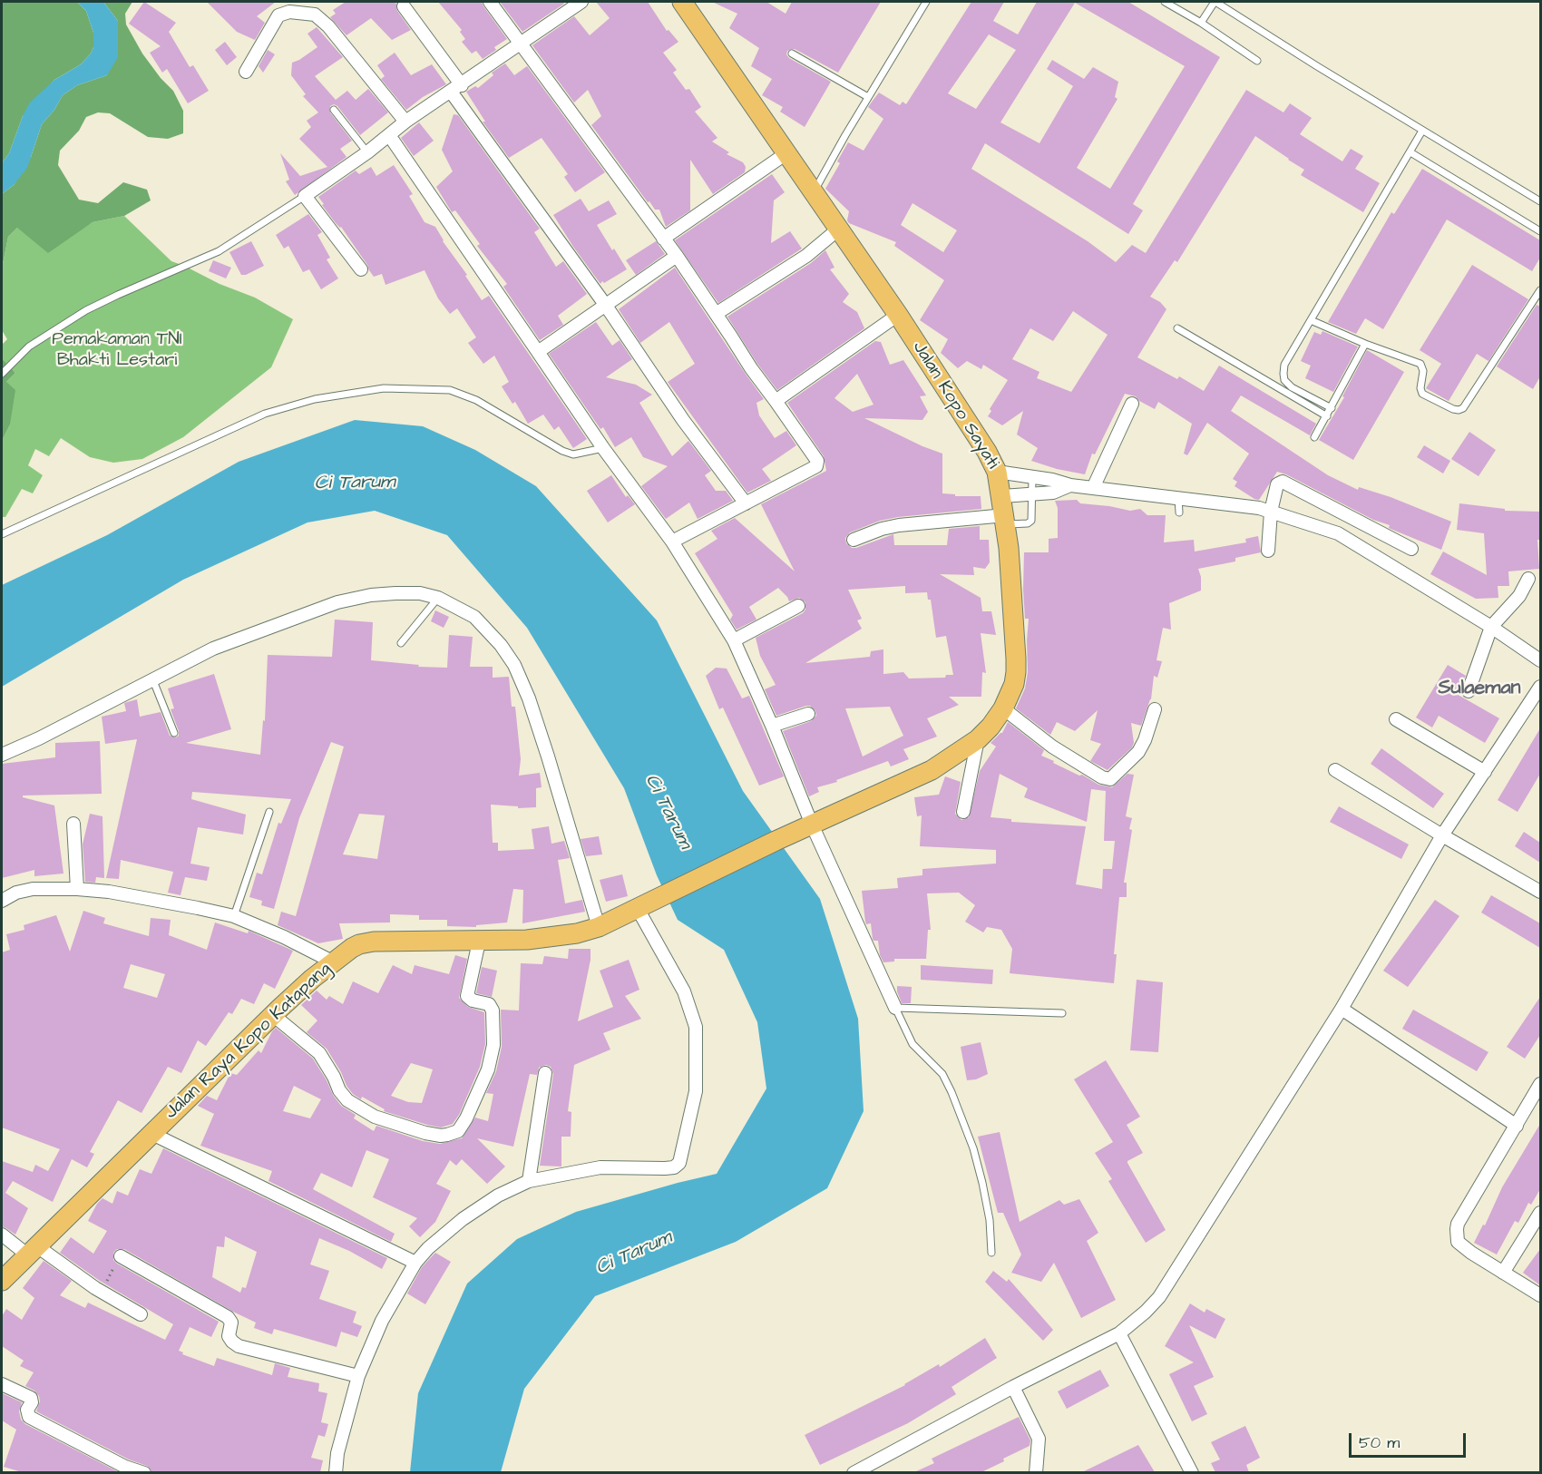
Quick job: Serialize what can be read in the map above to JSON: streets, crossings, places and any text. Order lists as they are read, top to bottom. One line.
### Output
{"streets":{"main road":["Jalan Kopo Sayati","Jalan Raya Kopo Katapang"]},"crossings":[["Jalan Kopo Sayati","Jalan Raya Kopo Katapang"]],"districts":["Sulaeman"],"water":["Ci Tarum"],"parks":["Pemakaman TNI Bhakti Lestari"],"scale_bar":"50 m"}
